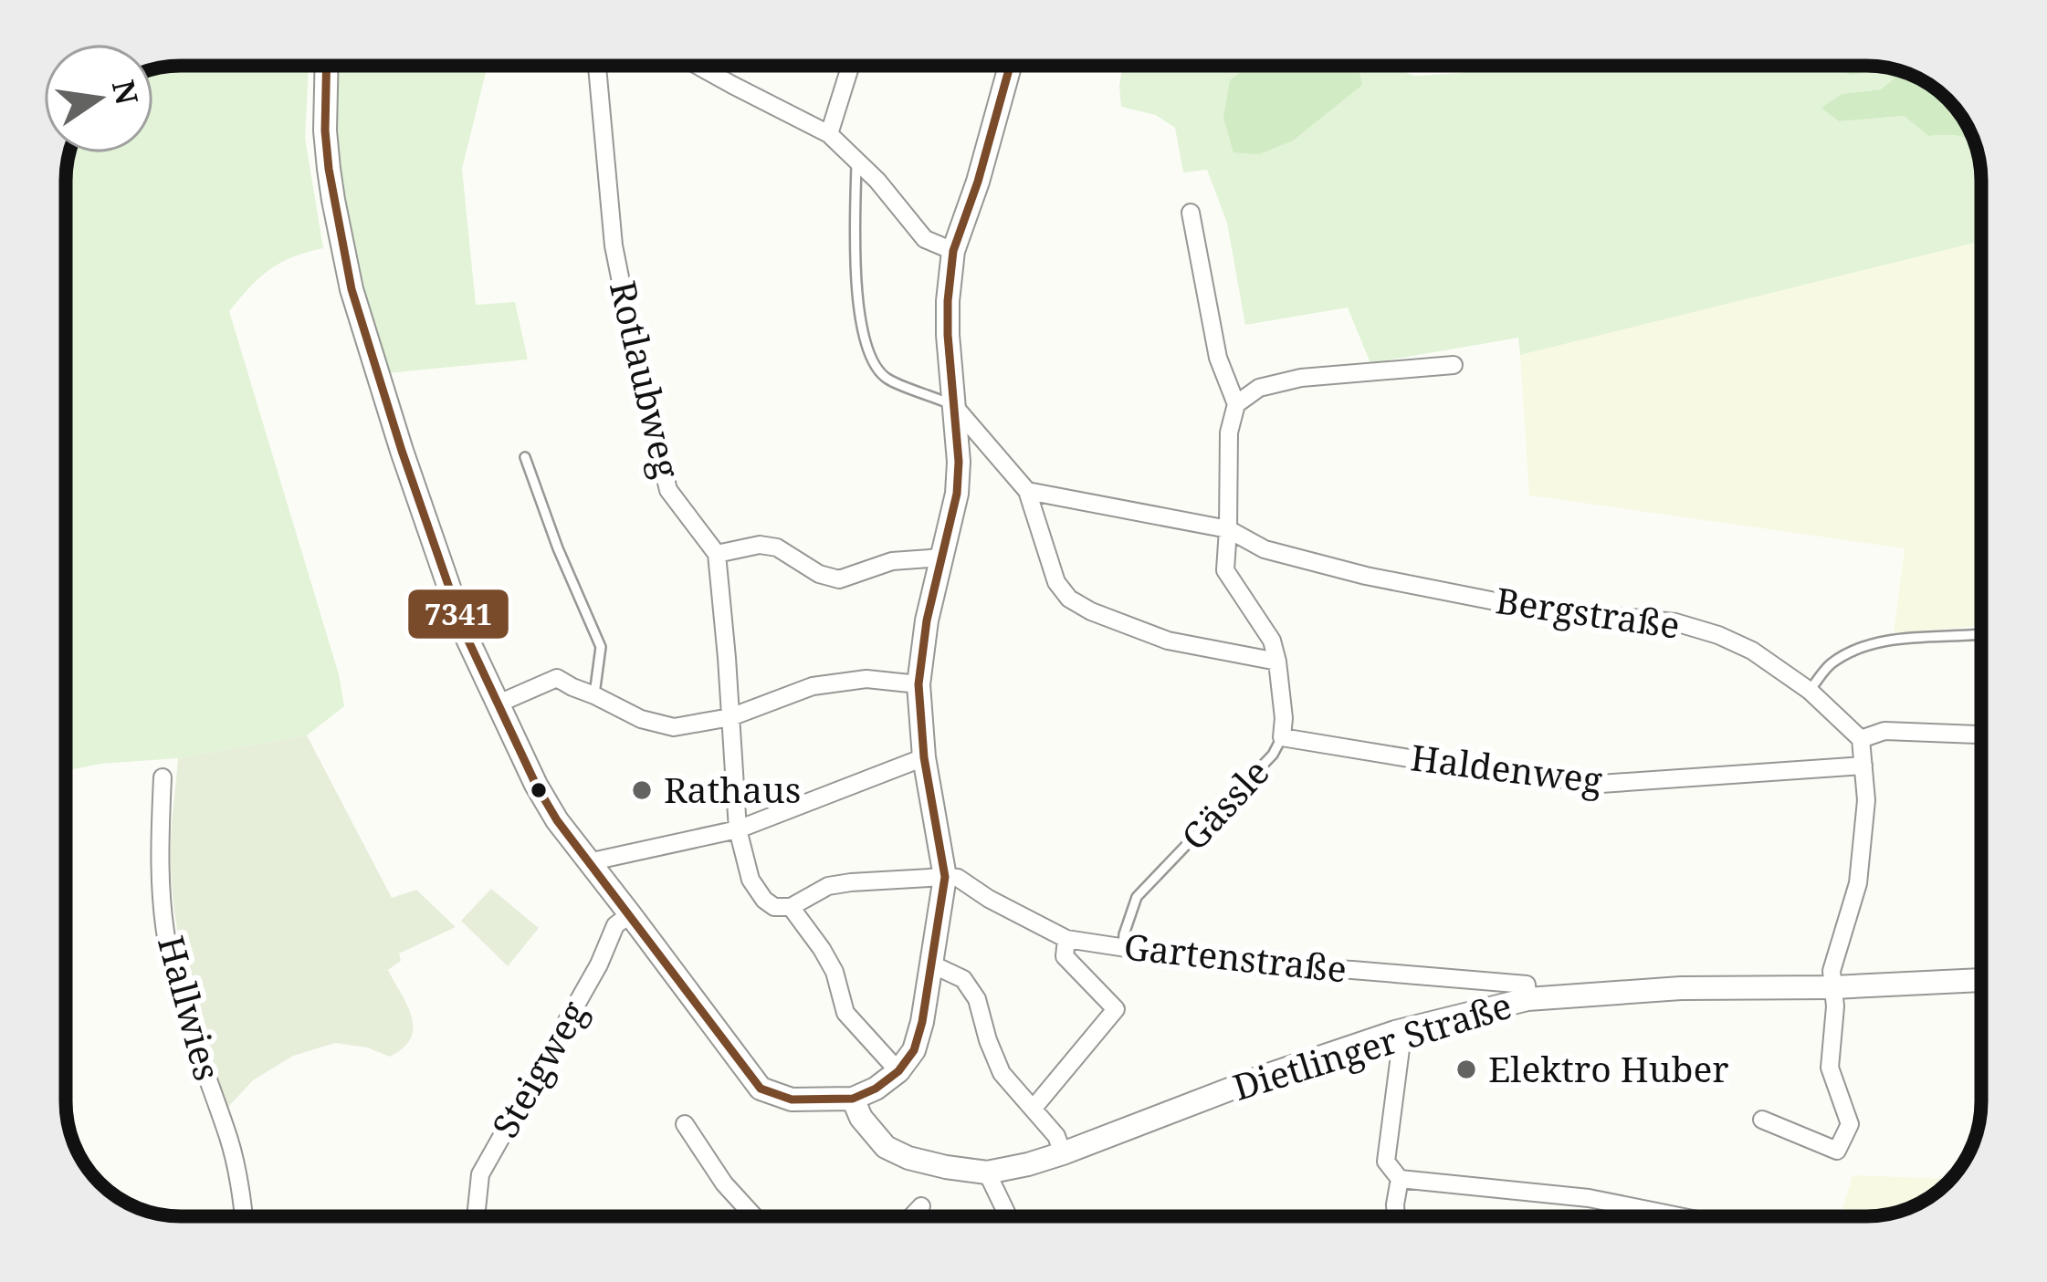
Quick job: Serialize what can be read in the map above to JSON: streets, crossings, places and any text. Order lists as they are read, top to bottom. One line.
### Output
{"streets":{"street":["Rotlaubweg","Bergstraße","Haldenweg","Gässle","Gartenstraße","Hallwies","Dietlinger Straße","Steigweg"]},"crossings":[["Bergstraße","Gässle"],["Haldenweg","Gässle"],["Gässle","Gartenstraße"],["Gartenstraße","Dietlinger Straße"]],"places":["Rathaus","Elektro Huber"],"lines":["transit line 7341"],"north":"right"}
